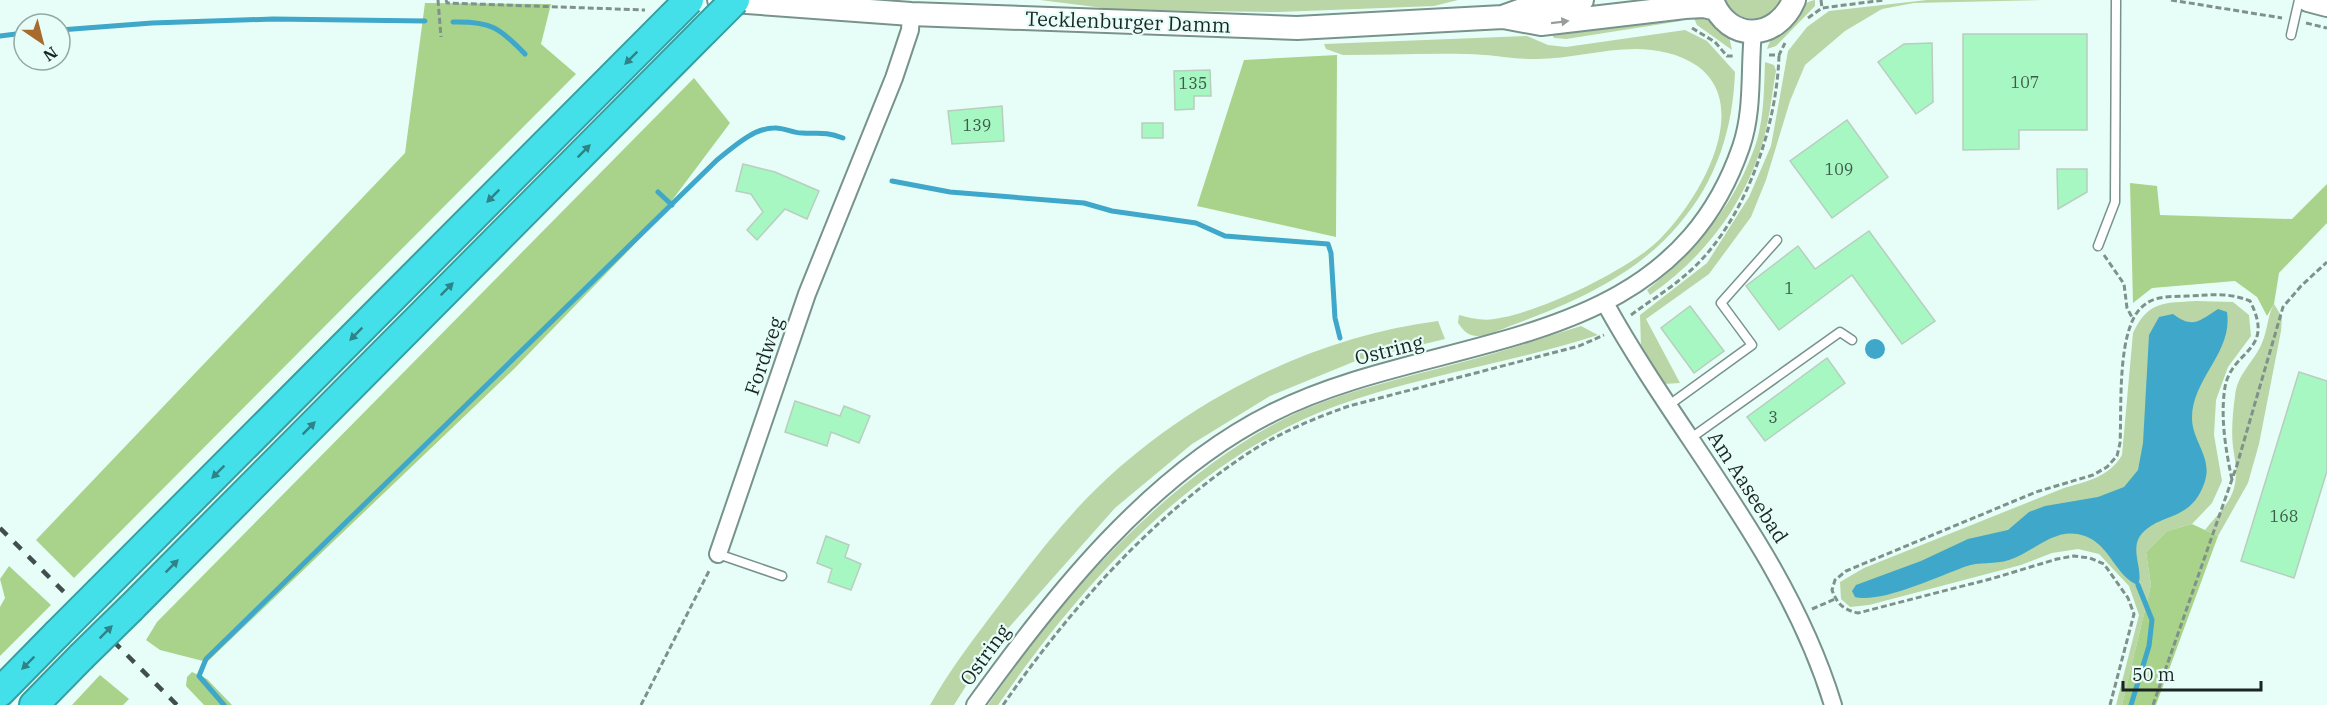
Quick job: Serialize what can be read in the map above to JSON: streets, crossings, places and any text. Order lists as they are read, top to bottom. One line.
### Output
{"streets":{"main road":["Tecklenburger Damm"],"street":["Ostring","Fordweg","Am Aaseebad"]},"crossings":[["Tecklenburger Damm","Fordweg"],["Ostring","Am Aaseebad"]],"house_numbers":["107","135","139","109","1","3","168"],"scale_bar":"50 m","north":"bottom right"}
